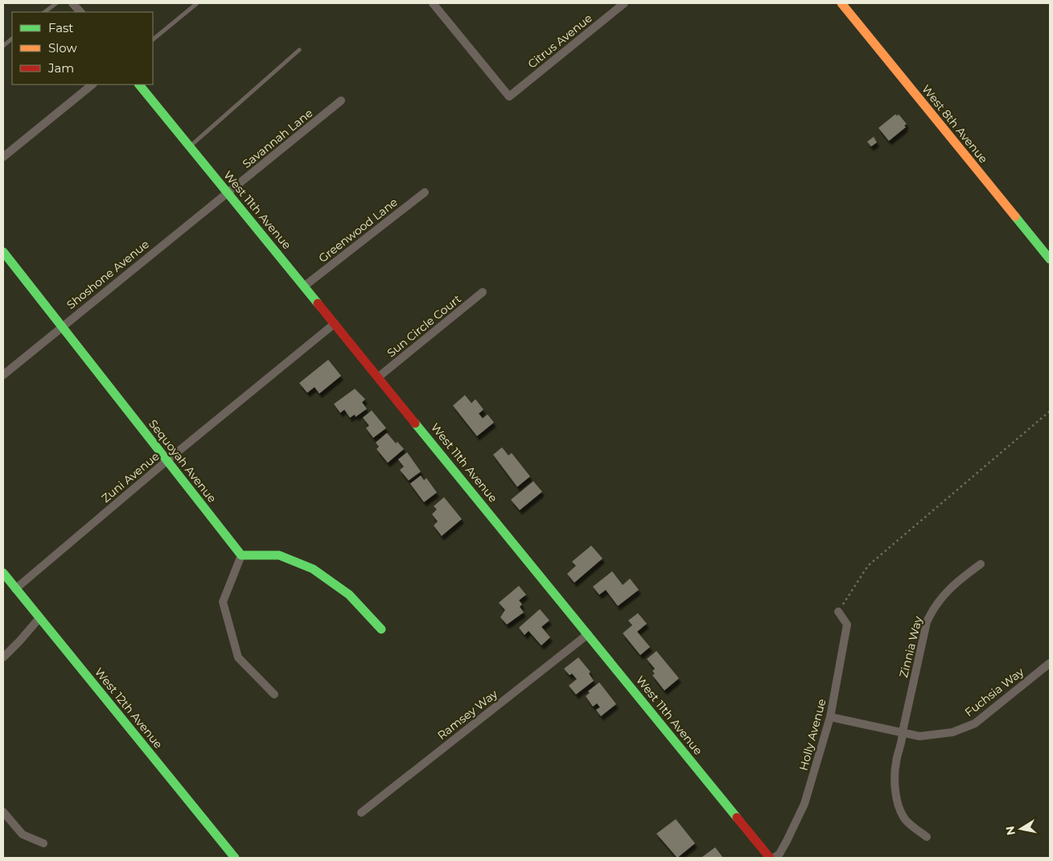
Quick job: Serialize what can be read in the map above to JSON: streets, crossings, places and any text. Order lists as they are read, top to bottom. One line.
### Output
{"streets":{"street":["Citrus Avenue","West 8th Avenue","Savannah Lane","West 11th Avenue","Greenwood Lane","Shoshone Avenue","Sun Circle Court","Sequoyah Avenue","Zuni Avenue","Zinnia Way","Fuchsia Way","West 12th Avenue","Ramsey Way","Holly Avenue"]},"crossings":[["Savannah Lane","West 11th Avenue"],["Savannah Lane","Shoshone Avenue"],["West 11th Avenue","Greenwood Lane"],["West 11th Avenue","Shoshone Avenue"],["West 11th Avenue","Sun Circle Court"],["West 11th Avenue","Zuni Avenue"],["West 11th Avenue","Ramsey Way"],["Shoshone Avenue","Sequoyah Avenue"],["Sequoyah Avenue","Zuni Avenue"],["Zuni Avenue","West 12th Avenue"],["Zinnia Way","Fuchsia Way"],["Fuchsia Way","Holly Avenue"]],"legend":["Fast","Slow","Jam"],"north":"left"}
